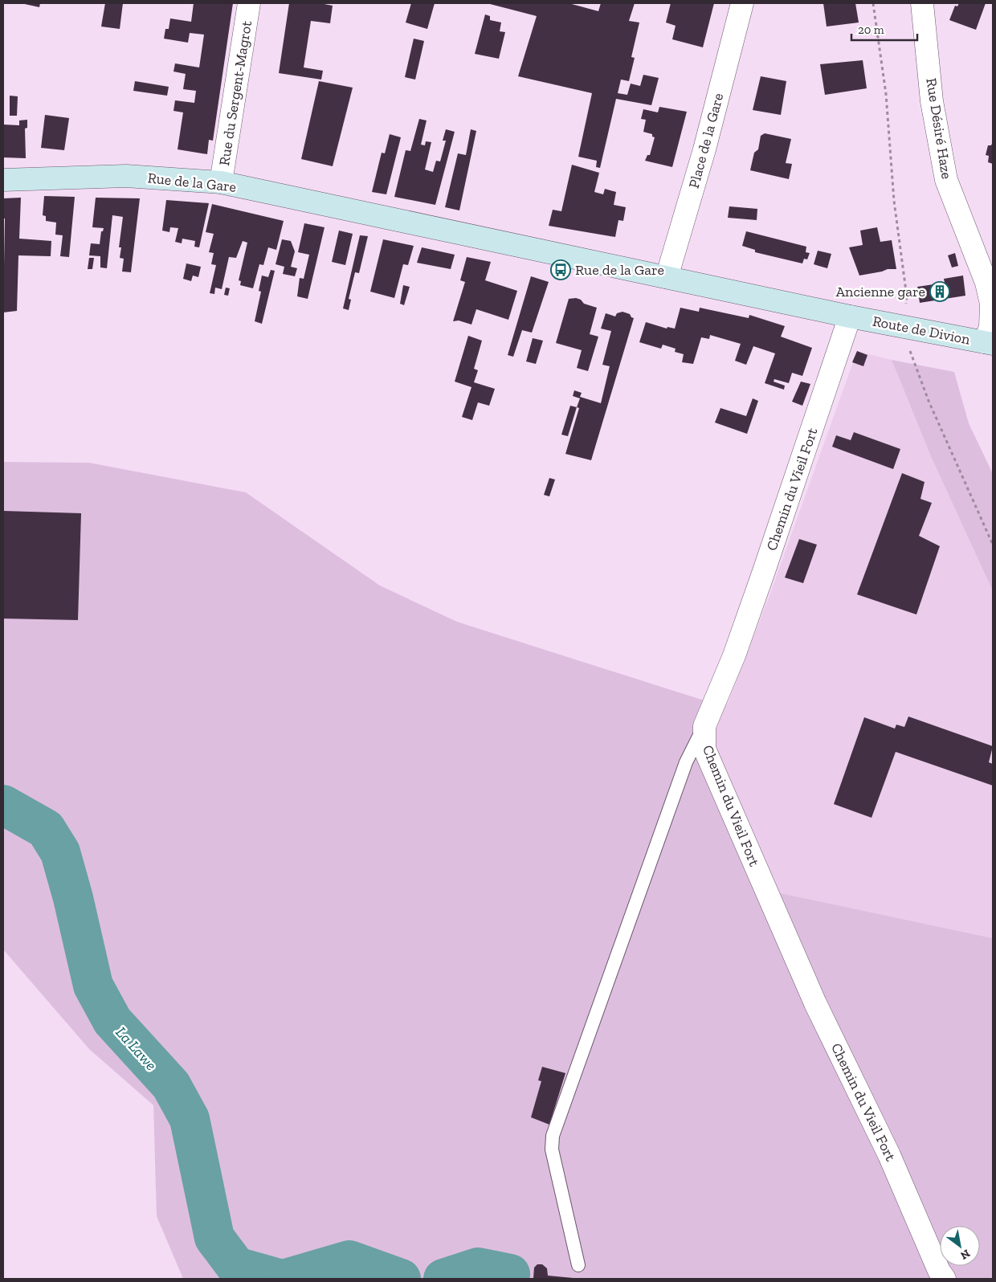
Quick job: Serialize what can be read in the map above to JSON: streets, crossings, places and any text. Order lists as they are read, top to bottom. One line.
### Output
{"streets":{"main road":["Rue de la Gare","Route de Divion"],"street":["Rue du Sergent-Magrot","Rue Désiré Haze","Place de la Gare","Chemin du Vieil Fort"]},"crossings":[["Rue du Sergent-Magrot","Rue de la Gare"],["Rue Désiré Haze","Route de Divion"],["Place de la Gare","Rue de la Gare"],["Rue de la Gare","Route de Divion"],["Rue de la Gare","Chemin du Vieil Fort"],["Route de Divion","Chemin du Vieil Fort"]],"water":["La Lawe"],"places":{"bus stop":["Rue de la Gare"],"building":["Ancienne gare"]},"scale_bar":"20 m","north":"bottom right"}
